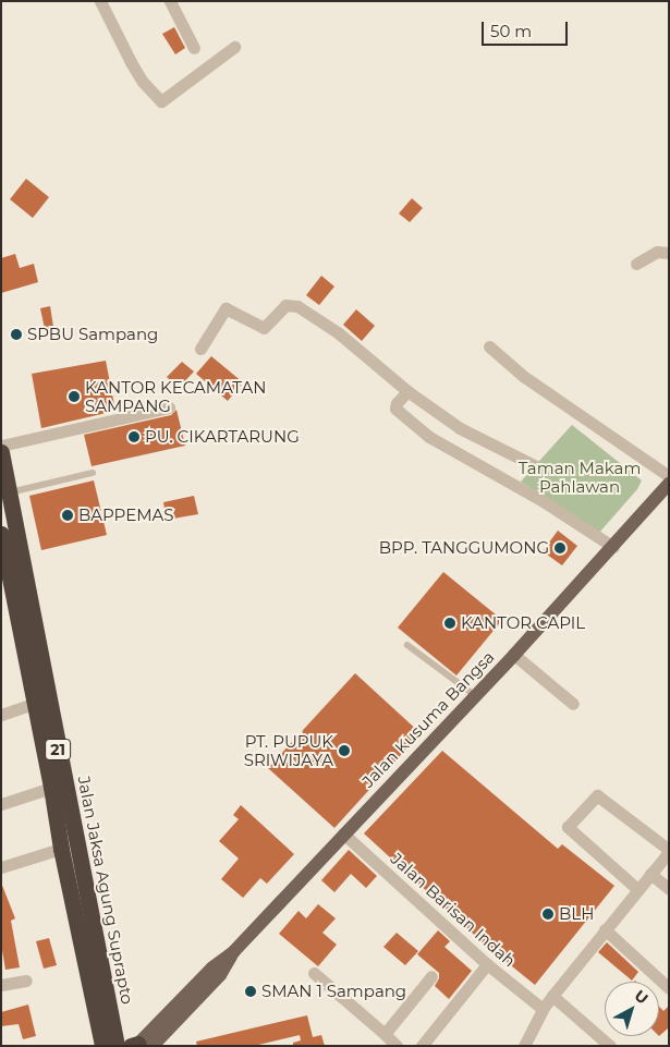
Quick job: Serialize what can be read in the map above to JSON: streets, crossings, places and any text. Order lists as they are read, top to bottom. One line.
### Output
{"streets":{"highway":["21","Jalan Jaksa Agung Suprapto"],"main road":["Jalan Kusuma Bangsa"],"street":["Jalan Barisan Indah"]},"crossings":[["Jalan Kusuma Bangsa","Jalan Jaksa Agung Suprapto"],["Jalan Kusuma Bangsa","Jalan Barisan Indah"]],"parks":["Taman Makam Pahlawan"],"places":["SPBU Sampang","KANTOR KECAMATAN SAMPANG","PU. CIKARTARUNG","BAPPEMAS","BPP. TANGGUMONG","KANTOR CAPIL","PT. PUPUK SRIWIJAYA","BLH","SMAN 1 Sampang"],"scale_bar":"50 m","north":"top right"}
